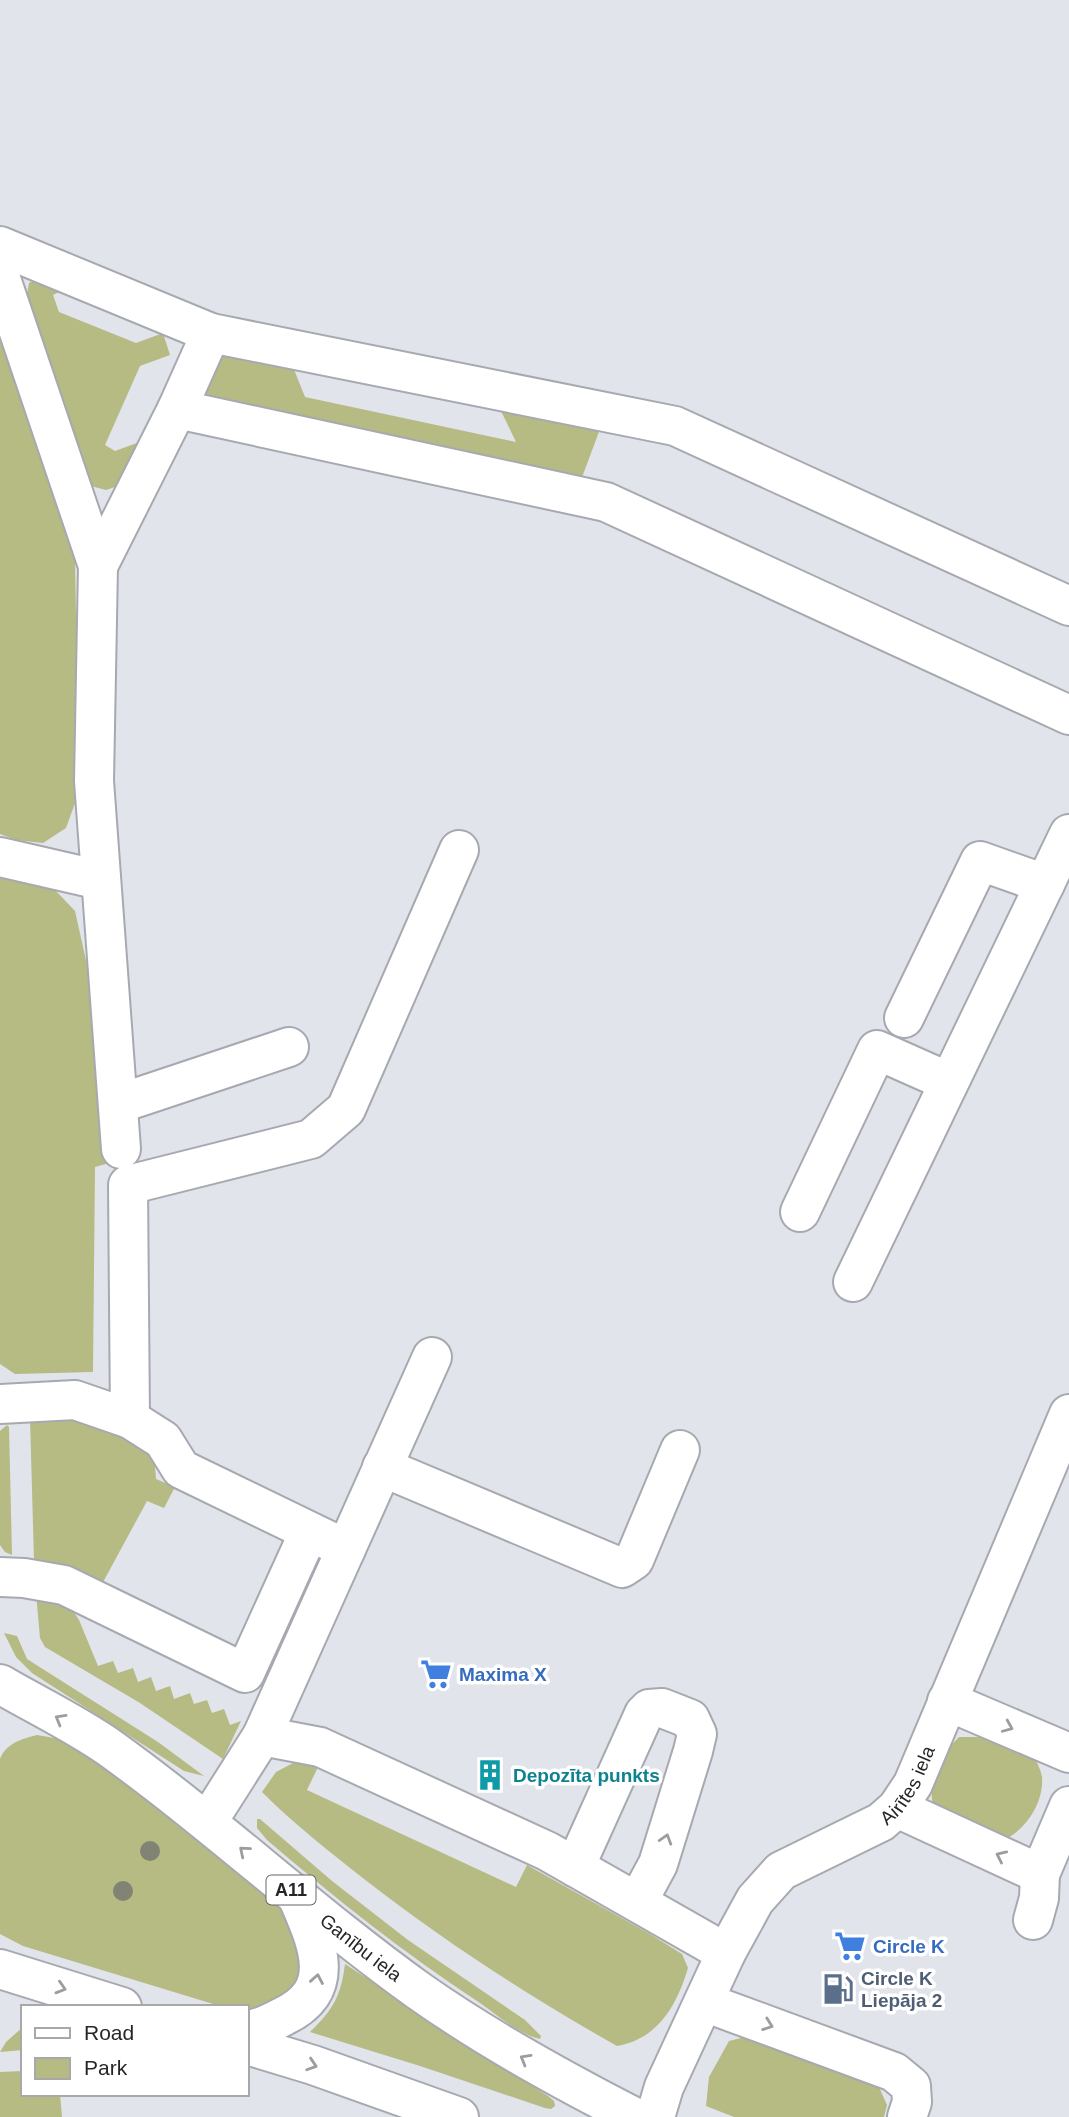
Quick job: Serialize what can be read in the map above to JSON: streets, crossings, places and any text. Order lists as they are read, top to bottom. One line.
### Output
{"streets":{"main road":["Airītes iela","A11","Ganību iela"]},"crossings":[["Airītes iela","Ganību iela"]],"places":{"supermarket":["Maxima X","Circle K"],"building":["Depozīta punkts"],"fuel station":["Circle K Liepāja 2"]},"legend":["Road","Park"]}
